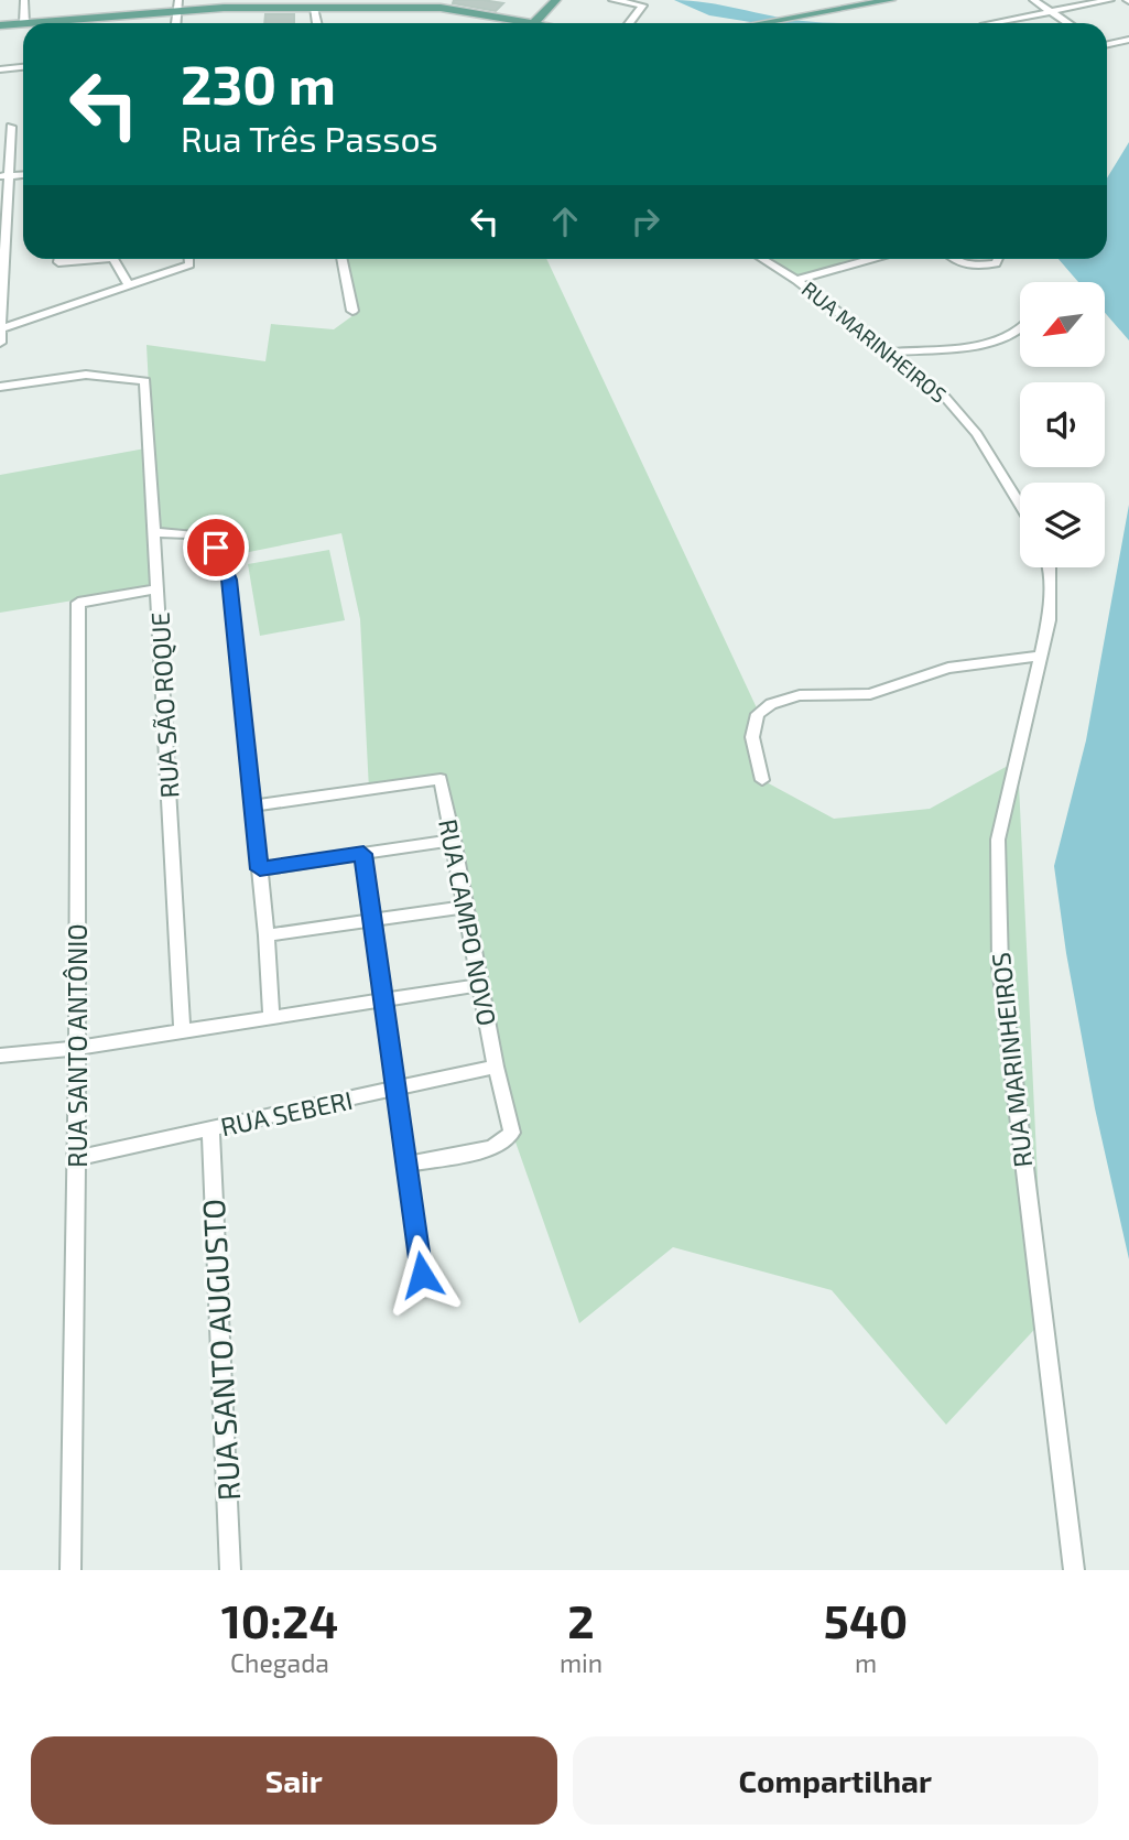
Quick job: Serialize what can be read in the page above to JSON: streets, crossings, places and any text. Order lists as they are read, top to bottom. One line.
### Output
{"streets":{"street":["RUA MARINHEIROS","RUA SÃO ROQUE","RUA CAMPO NOVO","RUA SANTO ANTÔNIO","RUA SEBERI","RUA SANTO AUGUSTO"]},"crossings":[["RUA SÃO ROQUE","RUA SANTO ANTÔNIO"],["RUA CAMPO NOVO","RUA SEBERI"],["RUA SANTO ANTÔNIO","RUA SEBERI"],["RUA SEBERI","RUA SANTO AUGUSTO"]],"north":"bottom left","page":{"turn":["230 m","Rua Três Passos"],"eta":["10:24","Chegada","2","min","540","m"],"buttons":["Sair","Compartilhar"]}}
